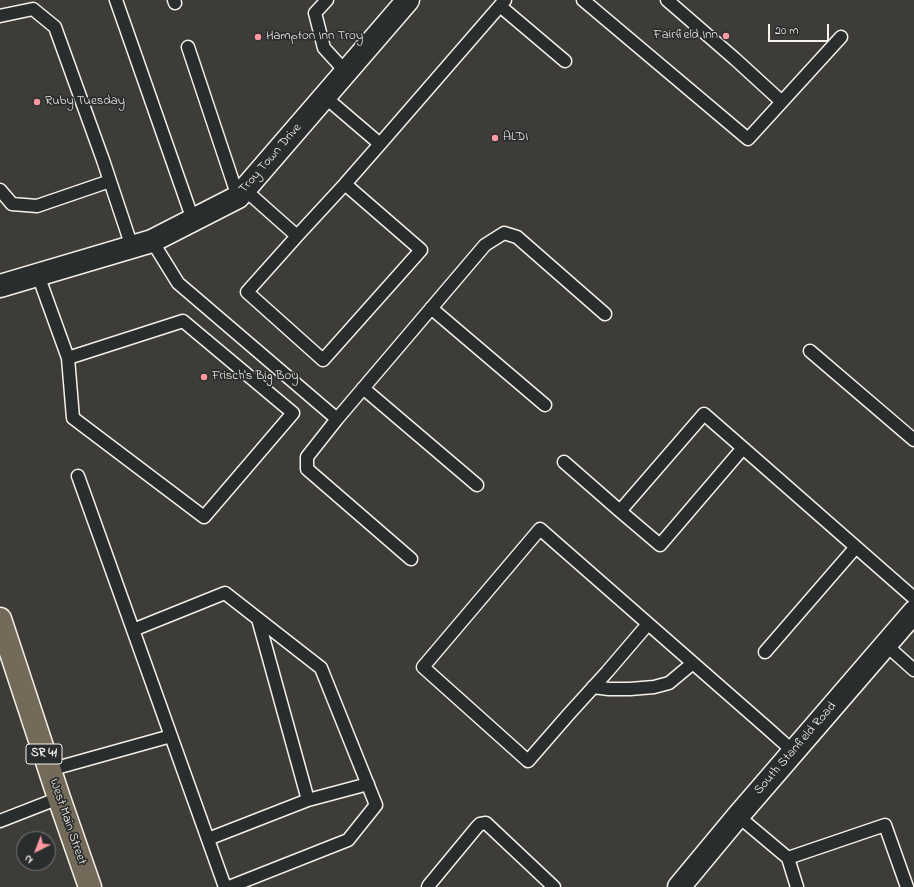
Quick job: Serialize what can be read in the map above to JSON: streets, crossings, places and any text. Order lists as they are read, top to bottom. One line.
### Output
{"streets":{"main road":["SR 41","West Main Street"],"street":["Troy Town Drive","South Stanfield Road"]},"places":["Fairfield Inn","Hampton Inn Troy","Ruby Tuesday","ALDI","Frisch's Big Boy"],"scale_bar":"20 m","north":"bottom left"}
